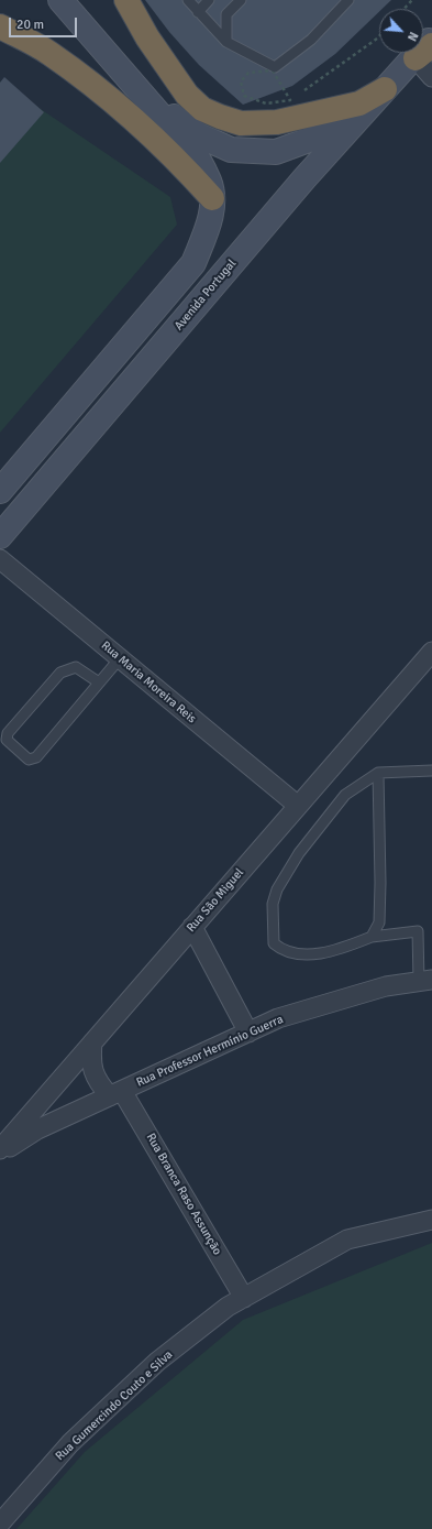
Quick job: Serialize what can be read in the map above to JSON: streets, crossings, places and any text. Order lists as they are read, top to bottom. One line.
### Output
{"streets":{"main road":["Avenida Portugal"],"street":["Rua Maria Moreira Reis","Rua São Miguel","Rua Professor Hermínio Guerra","Rua Branca Raso Assunção","Rua Gumercindo Couto e Silva"]},"crossings":[["Rua Maria Moreira Reis","Rua São Miguel"],["Rua São Miguel","Rua Professor Hermínio Guerra"],["Rua São Miguel","Rua Branca Raso Assunção"],["Rua Professor Hermínio Guerra","Rua Branca Raso Assunção"],["Rua Branca Raso Assunção","Rua Gumercindo Couto e Silva"]],"scale_bar":"20 m","north":"bottom right"}
